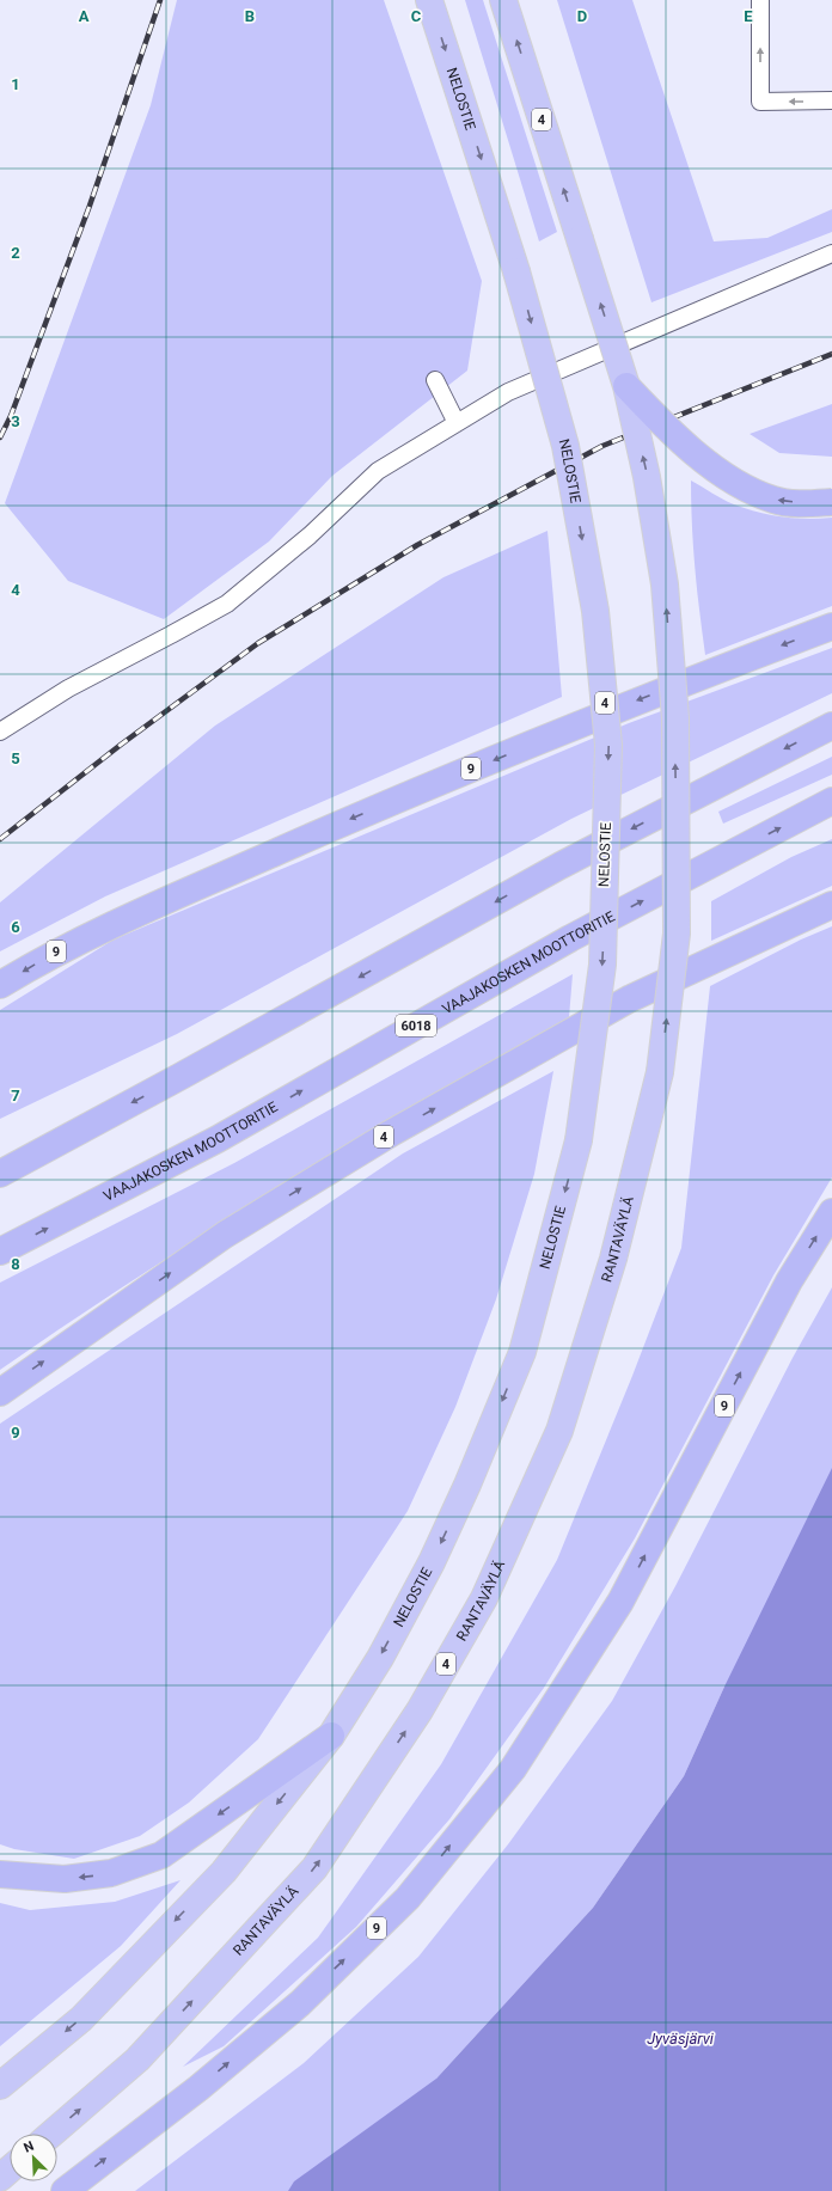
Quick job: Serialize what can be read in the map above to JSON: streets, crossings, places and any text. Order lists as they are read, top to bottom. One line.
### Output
{"streets":{"highway":["NELOSTIE","4","9","VAAJAKOSKEN MOOTTORITIE","6018","RANTAVÄYLÄ"]},"crossings":[["NELOSTIE","4"],["4","RANTAVÄYLÄ"]],"one_way":["NELOSTIE"],"water":["Jyväsjärvi"],"north":"top left","grid":{"columns":["A","B","C","D","E"],"rows":["1","2","3","4","5","6","7","8","9"]}}
